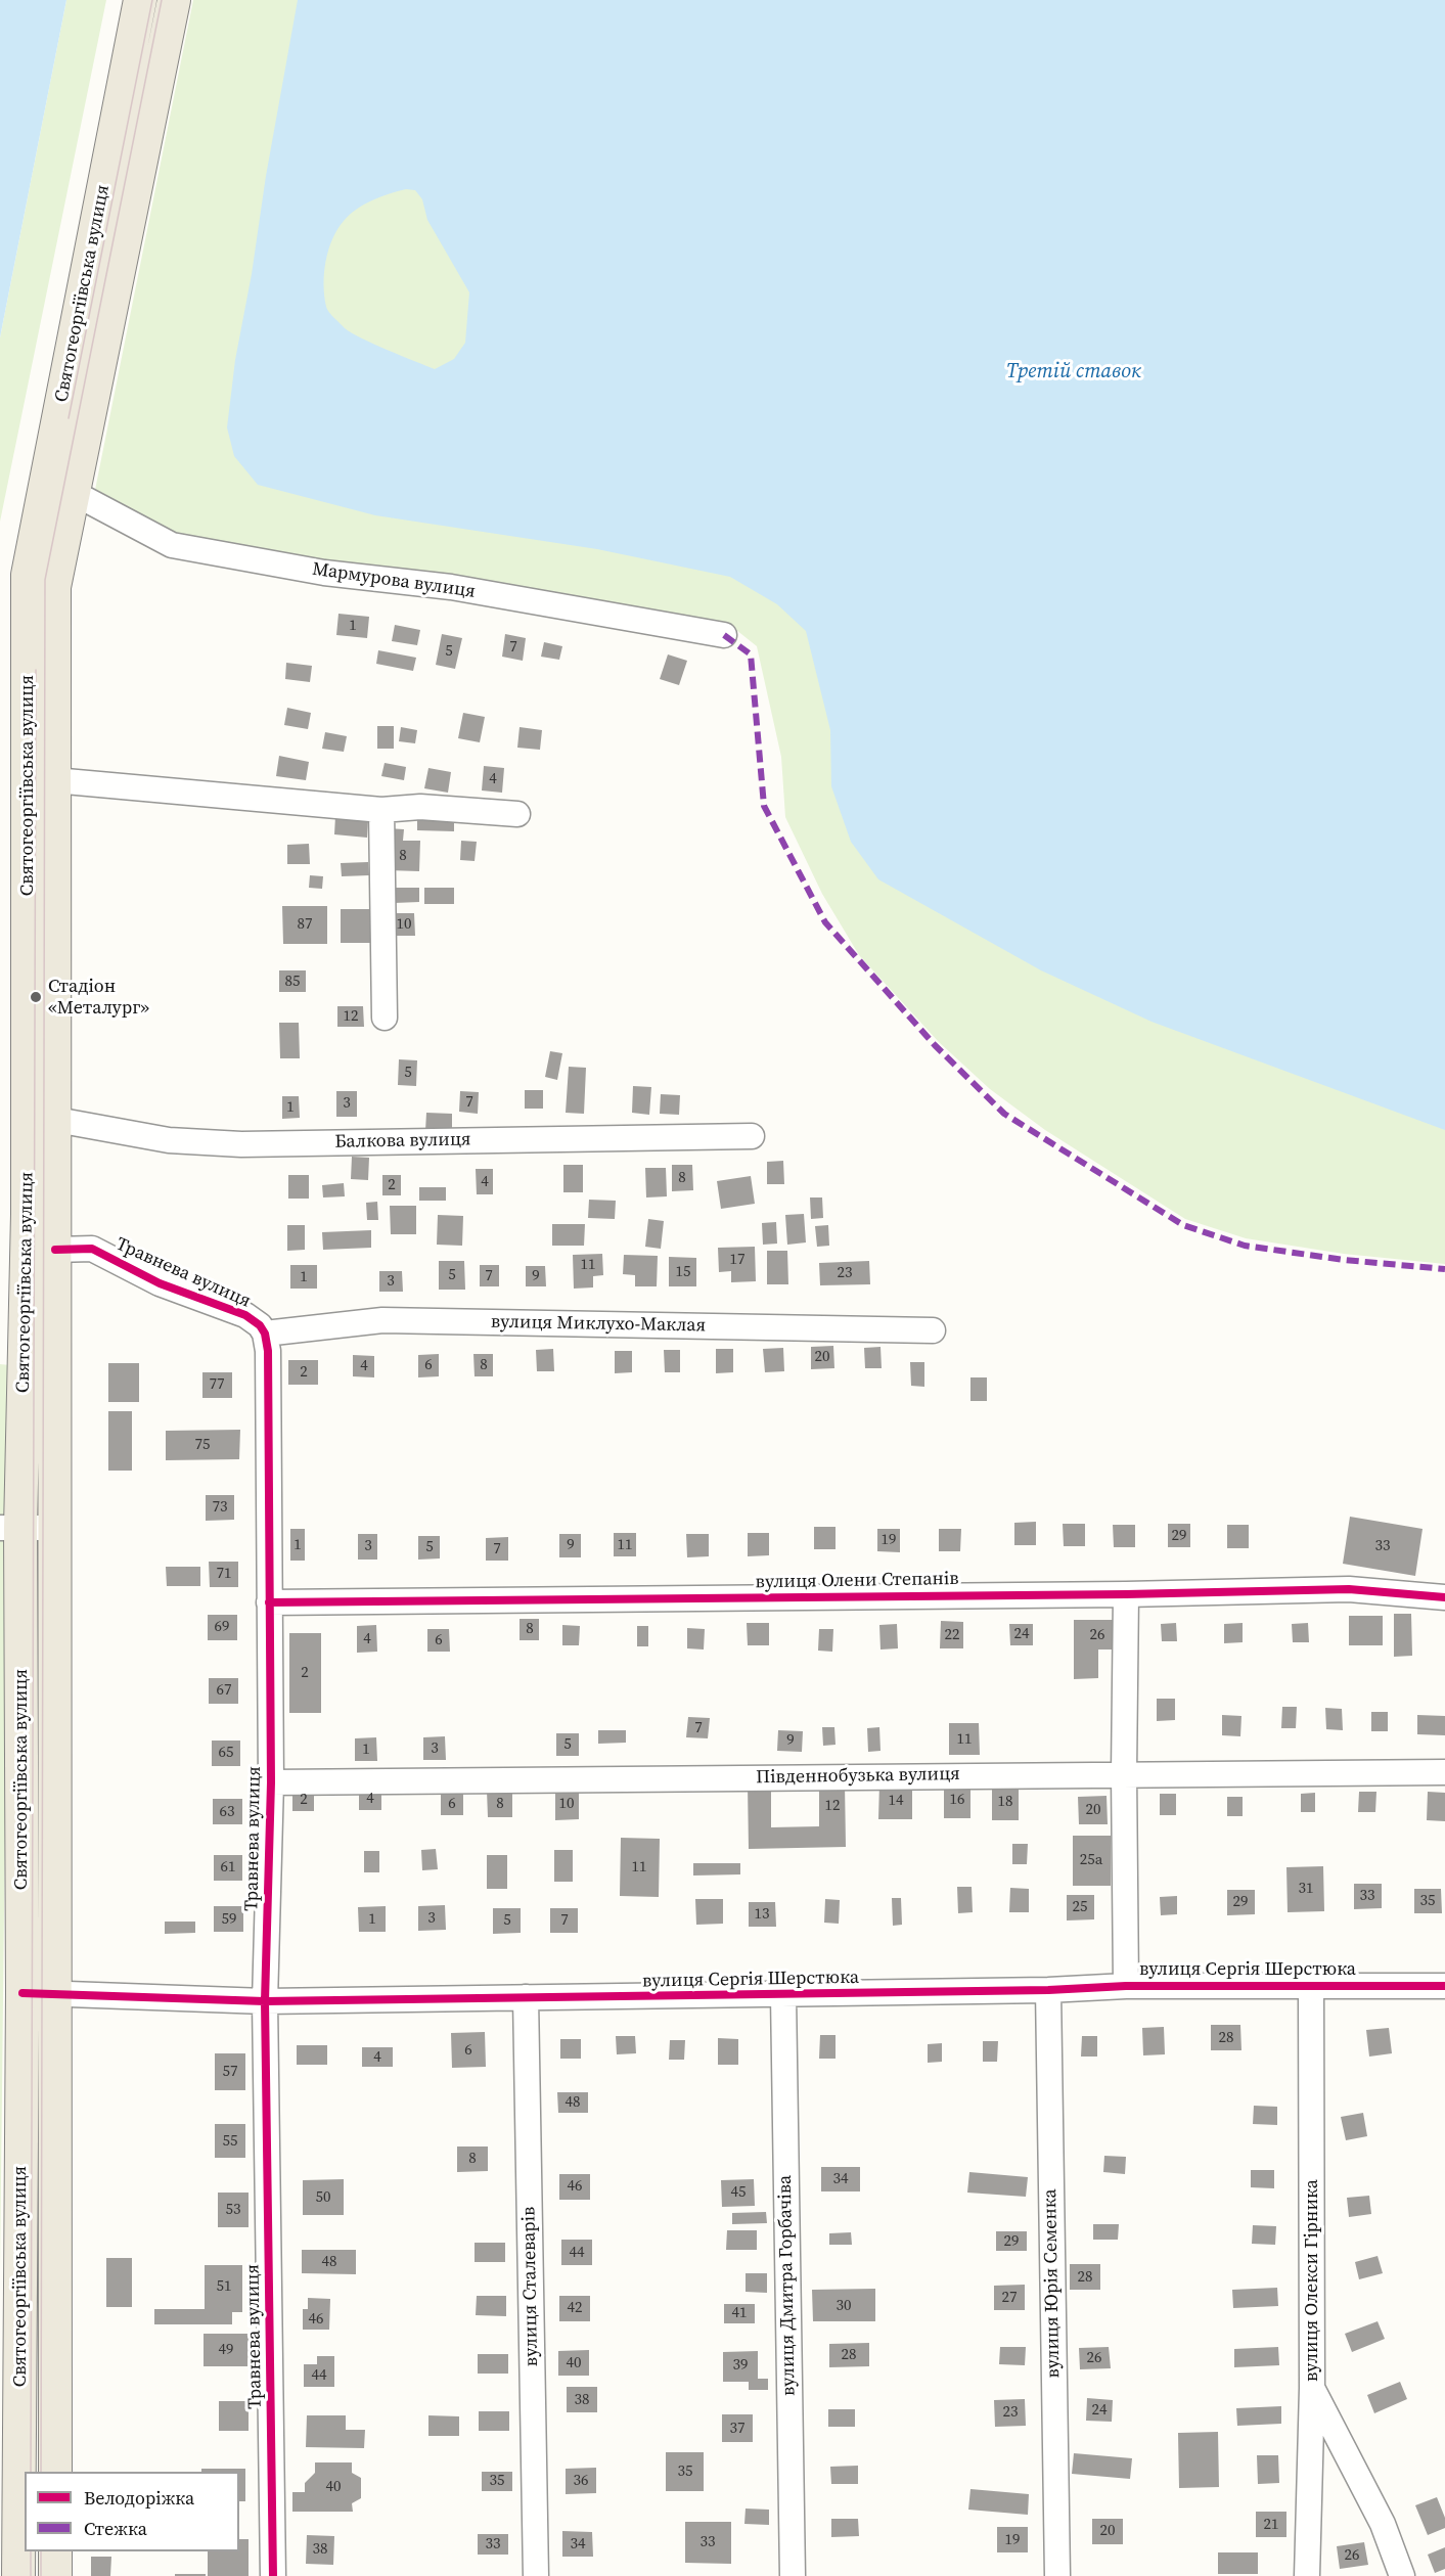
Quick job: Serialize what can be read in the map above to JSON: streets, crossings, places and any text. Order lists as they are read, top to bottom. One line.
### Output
{"streets":{"main road":["Святогеоргіївська вулиця"],"street":["Мармурова вулиця","Балкова вулиця","Травнева вулиця","вулиця Миклухо-Маклая","вулиця Олени Степанів","Південнобузька вулиця","вулиця Сергія Шерстюка","вулиця Олекси Гірника","вулиця Юрія Семенка","вулиця Дмитра Горбачіва","вулиця Сталеварів"]},"crossings":[["Святогеоргіївська вулиця","Мармурова вулиця"],["Святогеоргіївська вулиця","Балкова вулиця"],["Святогеоргіївська вулиця","Травнева вулиця"],["Святогеоргіївська вулиця","вулиця Сергія Шерстюка"],["Травнева вулиця","вулиця Миклухо-Маклая"],["Травнева вулиця","вулиця Олени Степанів"],["Травнева вулиця","Південнобузька вулиця"],["Травнева вулиця","вулиця Сергія Шерстюка"],["вулиця Сергія Шерстюка","вулиця Олекси Гірника"],["вулиця Сергія Шерстюка","вулиця Юрія Семенка"],["вулиця Сергія Шерстюка","вулиця Дмитра Горбачіва"],["вулиця Сергія Шерстюка","вулиця Сталеварів"]],"water":["Третій ставок"],"places":["Стадіон «Металург»"],"house_numbers":["1","7","5","4","8","87","10","85","12","5","7","3","1","8","4","2","17","11","15","23","5","7","9","1","3","20","6","8","4","2","77","75","73","29","19","1","9","11","3","33","5","7","71","69","8","24","22","26","4","6","2","67","7","11","9","5","3","1","65","4","2","16","14","18","6","8","10","12","20","63","25а","61","11","31","33","35","29","25","13","3","59","1","5","7","28","6","4","57","48","55","8","34","46","45","50","53","29","44","48","28","51","27","30","42","41","46","49","28","26","40","39","44","38","24","23","37","35","35","36","40","21","20","19","33","33","34","38","26"],"legend":["Велодоріжка","Стежка"]}
